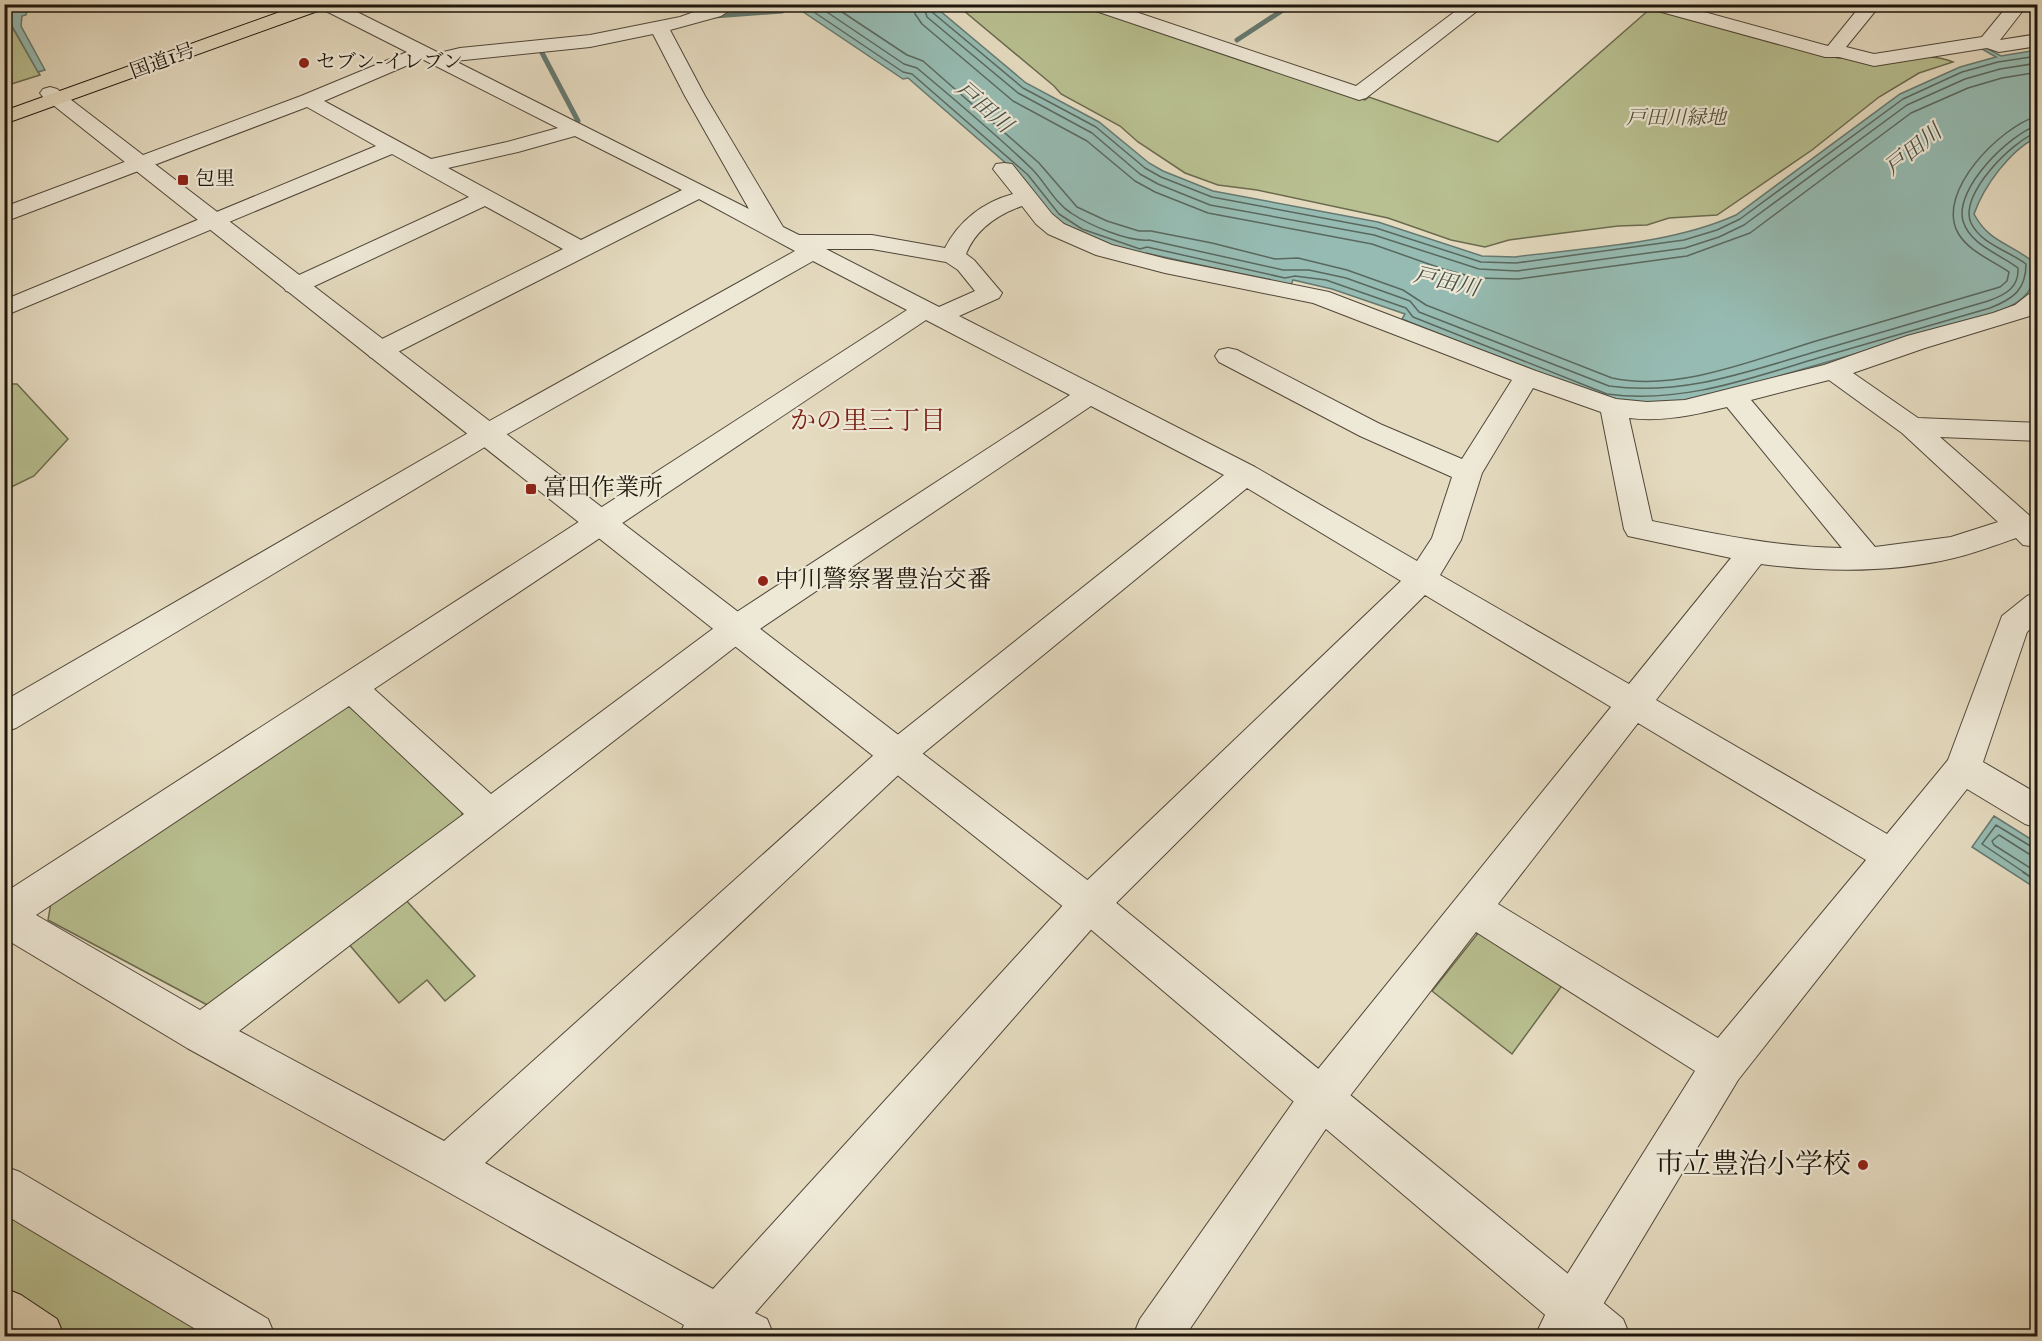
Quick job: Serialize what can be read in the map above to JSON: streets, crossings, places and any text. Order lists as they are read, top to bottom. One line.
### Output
{"streets":{"highway":["国道1号"]},"districts":["かの里三丁目"],"water":["戸田川"],"parks":["戸田川緑地"],"places":{"other":["セブン-イレブン","中川警察署豊治交番","市立豊治小学校"],"transit":["包里","富田作業所"]}}
